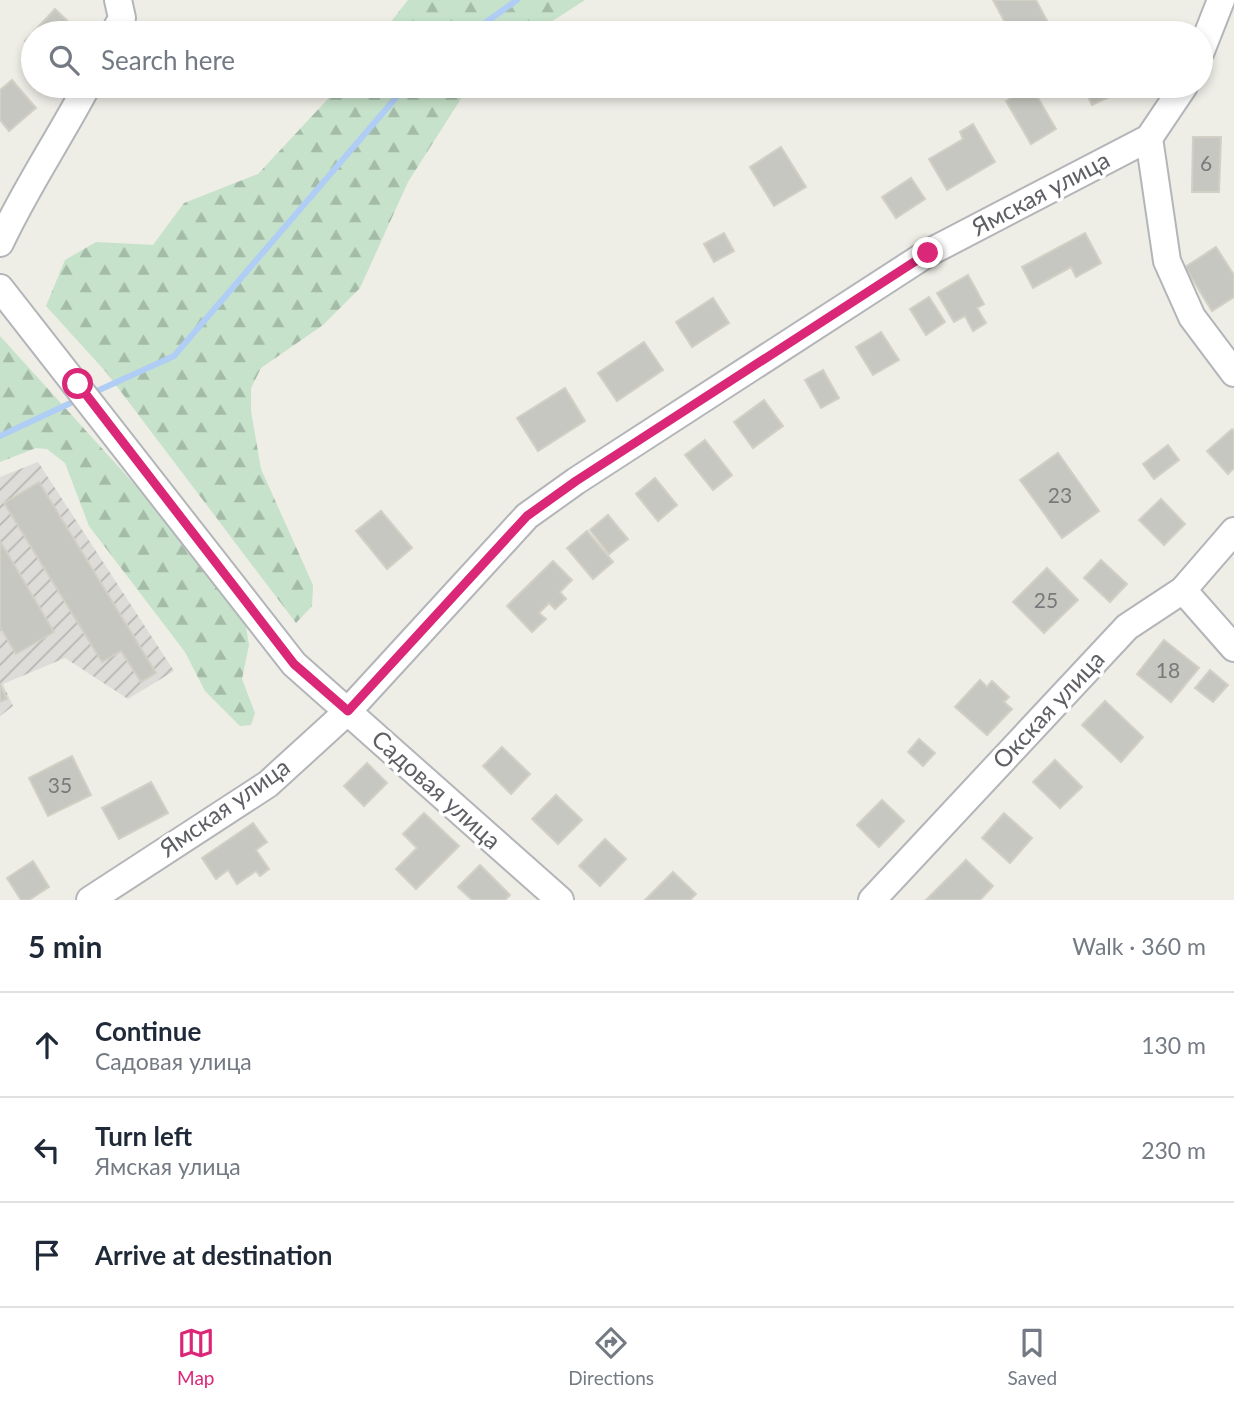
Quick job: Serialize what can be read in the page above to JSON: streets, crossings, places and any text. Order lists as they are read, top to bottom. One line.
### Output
{"streets":{"street":["Ямская улица","Окская улица","Садовая улица"]},"crossings":[["Ямская улица","Садовая улица"]],"house_numbers":["6","23","25","18","35"],"page":{"search":"Search here","heading":["5 min","Walk · 360 m"],"list":[["Continue","Садовая улица","130 m"],["Turn left","Ямская улица","230 m"],"Arrive at destination"],"nav":["Map","Directions","Saved"]}}
